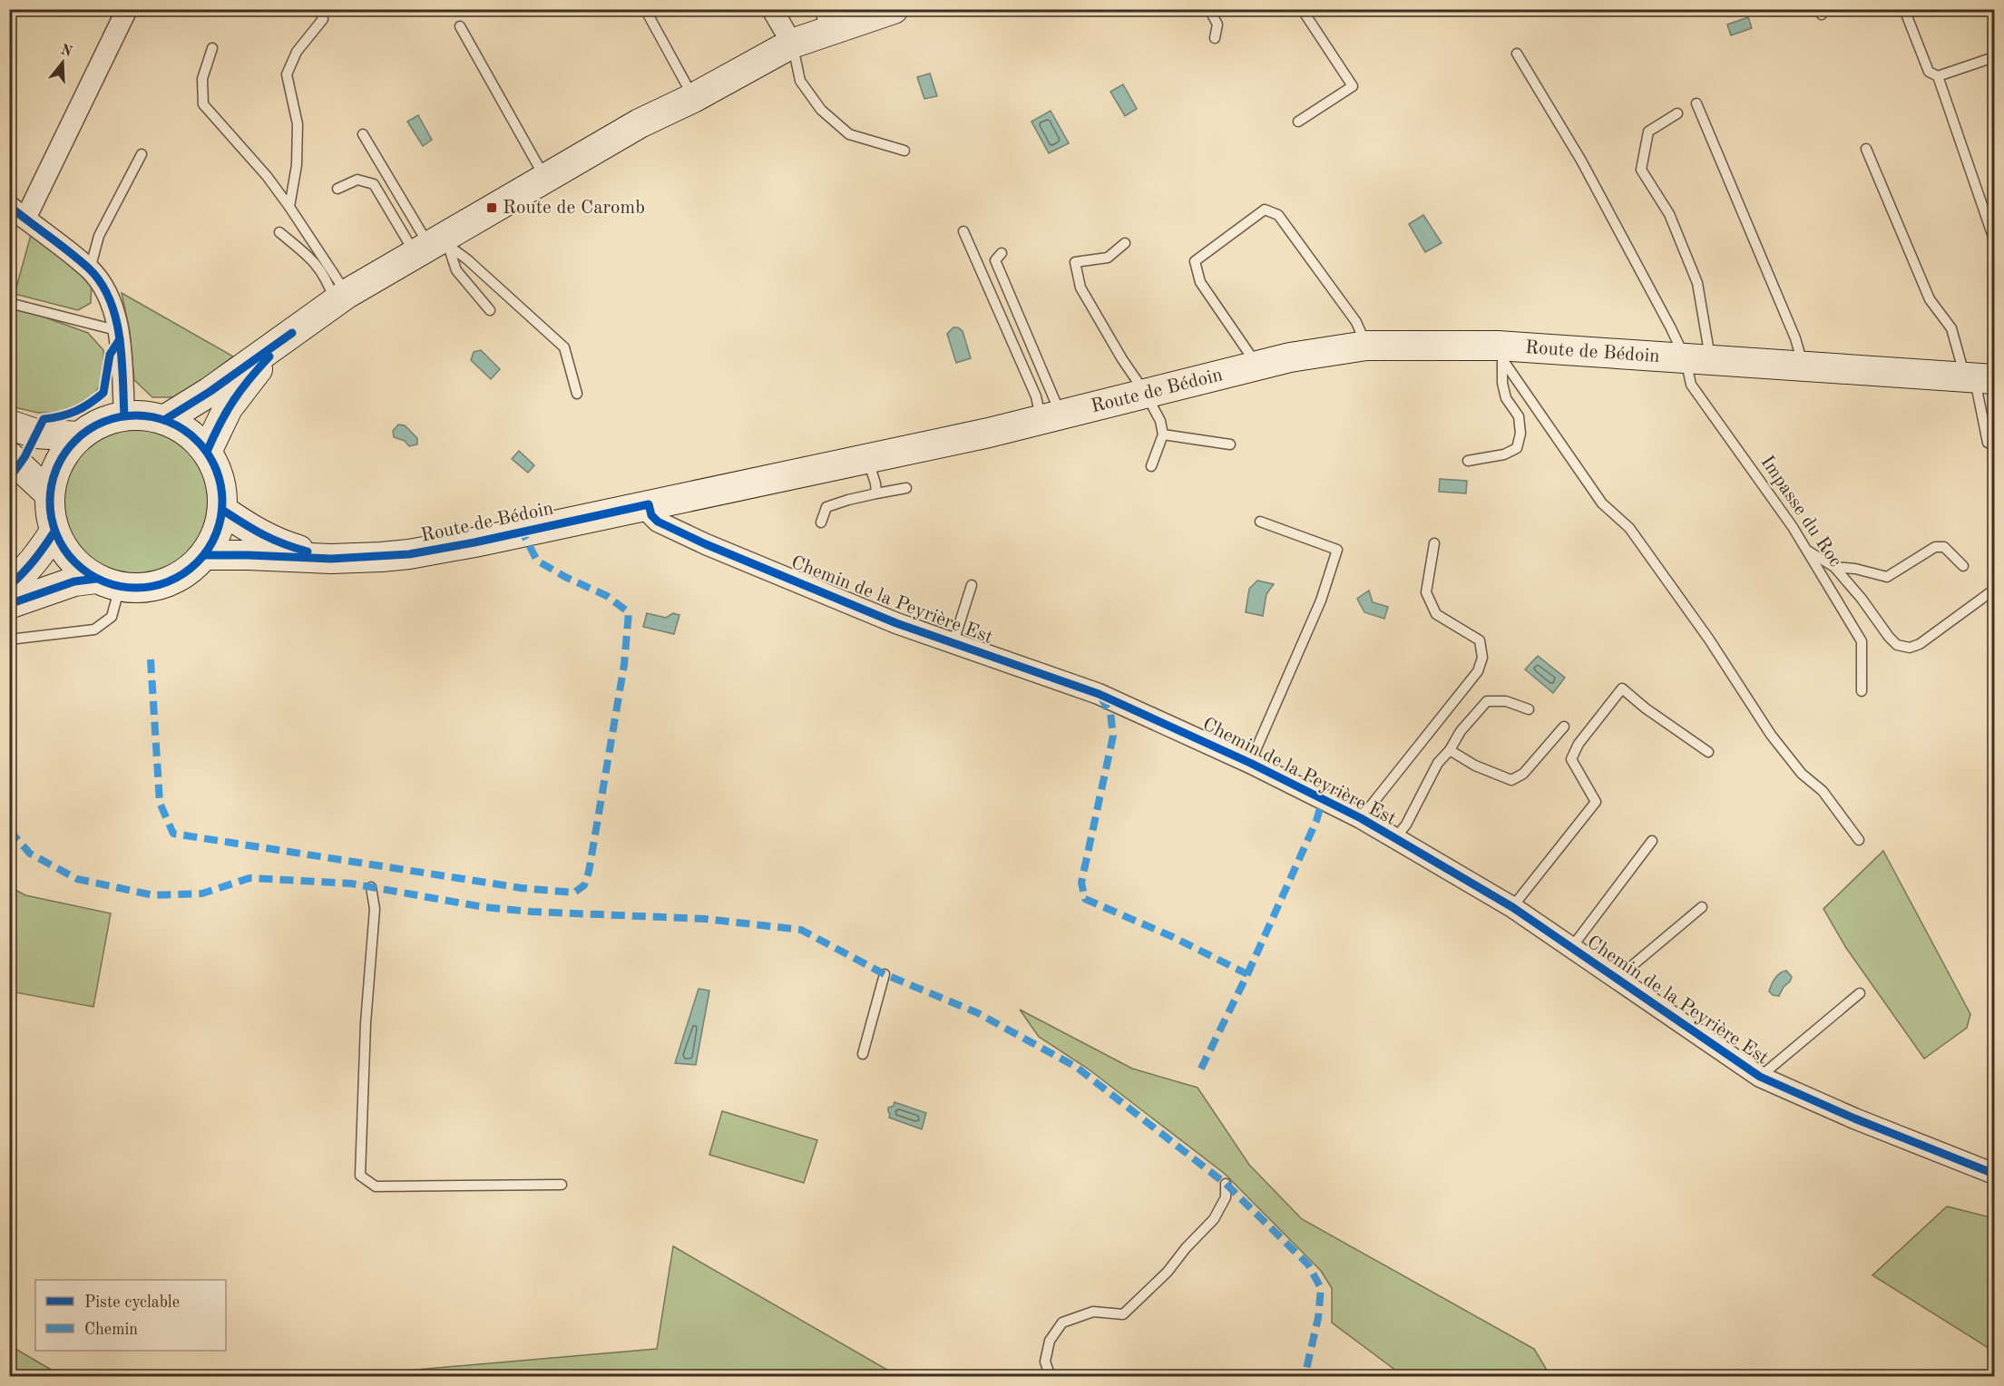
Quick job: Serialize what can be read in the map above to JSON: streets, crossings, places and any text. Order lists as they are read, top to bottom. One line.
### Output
{"streets":{"main road":["Route de Bédoin"],"street":["Chemin de la Peyrière Est"],"lane":["Impasse du Roc"]},"crossings":[["Route de Bédoin","Impasse du Roc"],["Route de Bédoin","Chemin de la Peyrière Est"]],"places":{"transit":["Route de Caromb"]},"legend":["Piste cyclable","Chemin"],"north":"top"}
